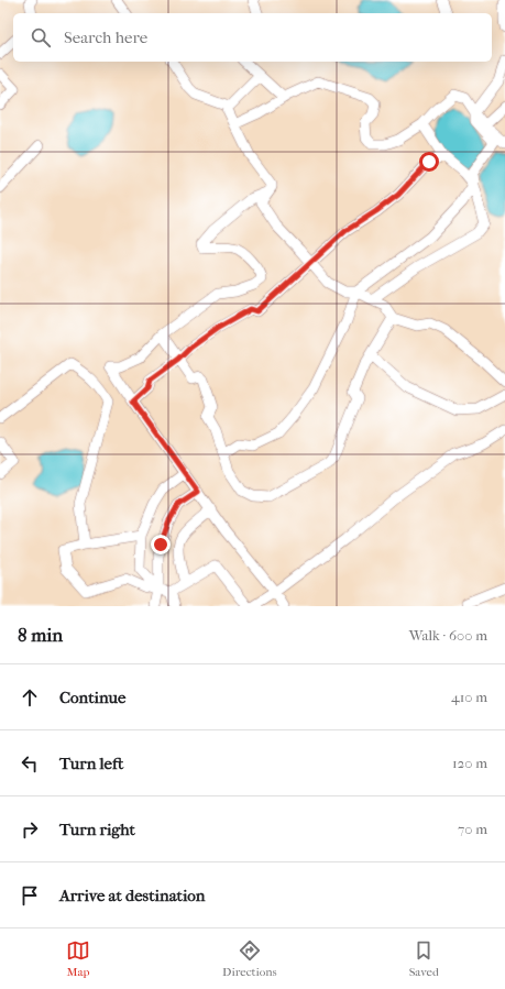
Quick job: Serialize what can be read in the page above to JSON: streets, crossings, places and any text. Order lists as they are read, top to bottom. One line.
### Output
{"page":{"search":"Search here","heading":["8 min","Walk · 600 m"],"list":[["Continue","410 m"],["Turn left","120 m"],["Turn right","70 m"],"Arrive at destination"],"nav":["Map","Directions","Saved"]}}
